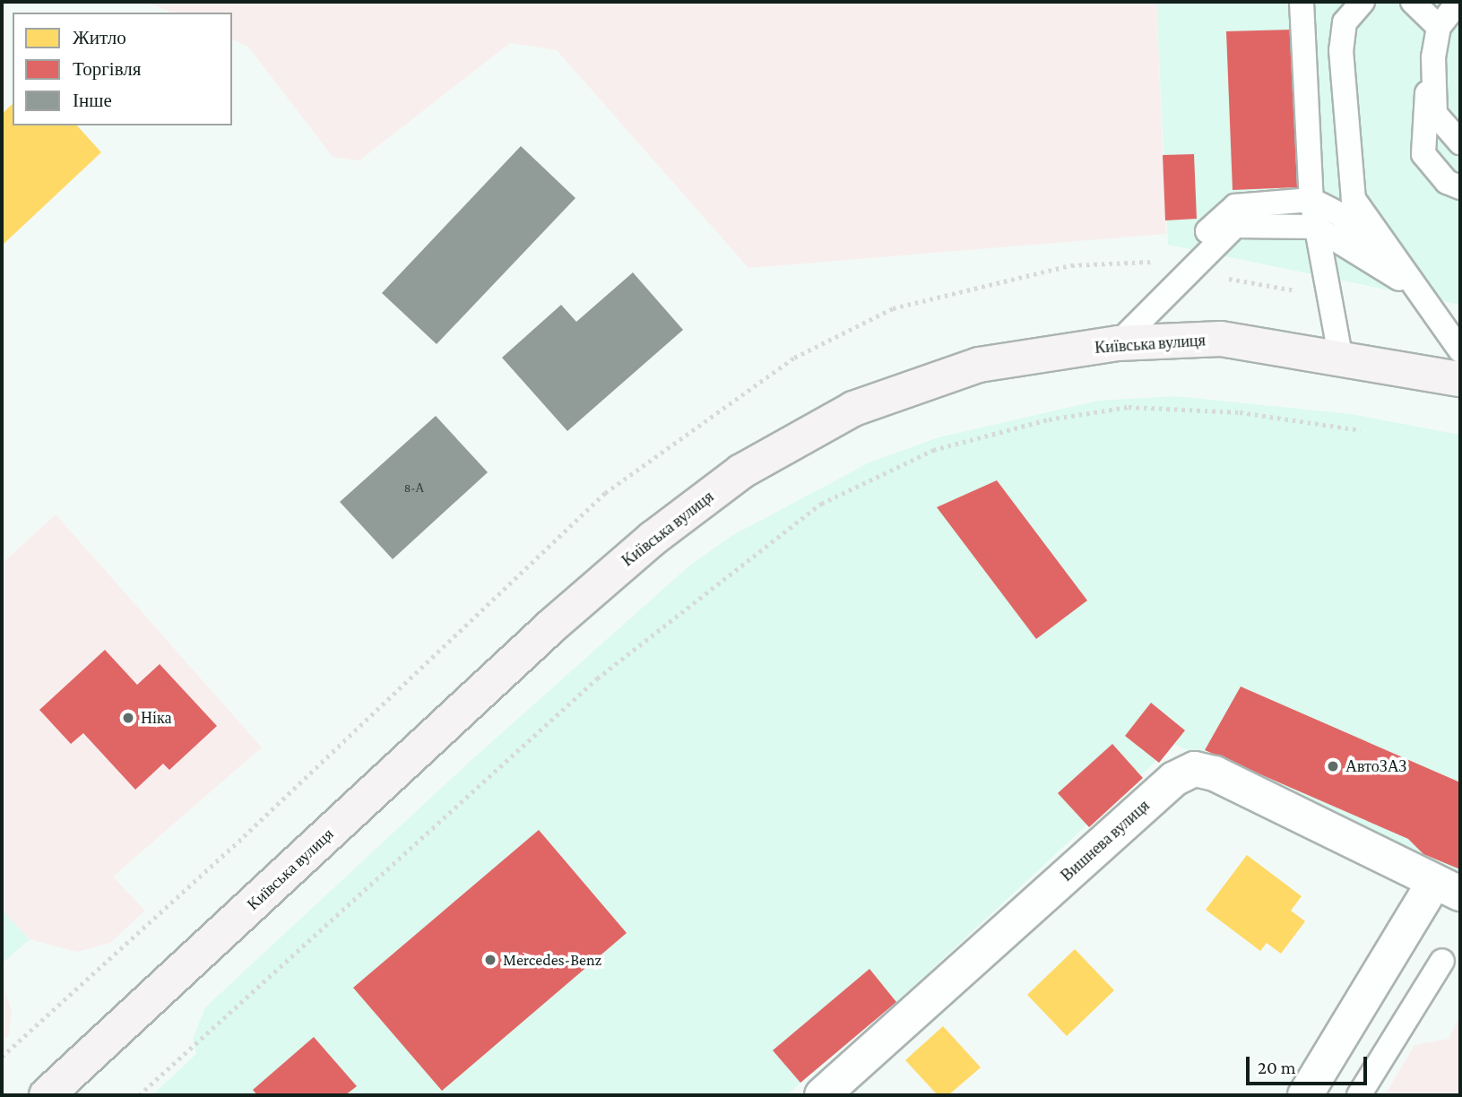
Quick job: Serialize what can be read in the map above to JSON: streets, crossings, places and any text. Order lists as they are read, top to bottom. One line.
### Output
{"streets":{"main road":["Київська вулиця"],"street":["Вишнева вулиця"]},"places":["Ніка","АвтоЗАЗ","Mercedes-Benz"],"house_numbers":["8-А"],"legend":["Житло","Торгівля","Інше"],"scale_bar":"20 m"}
